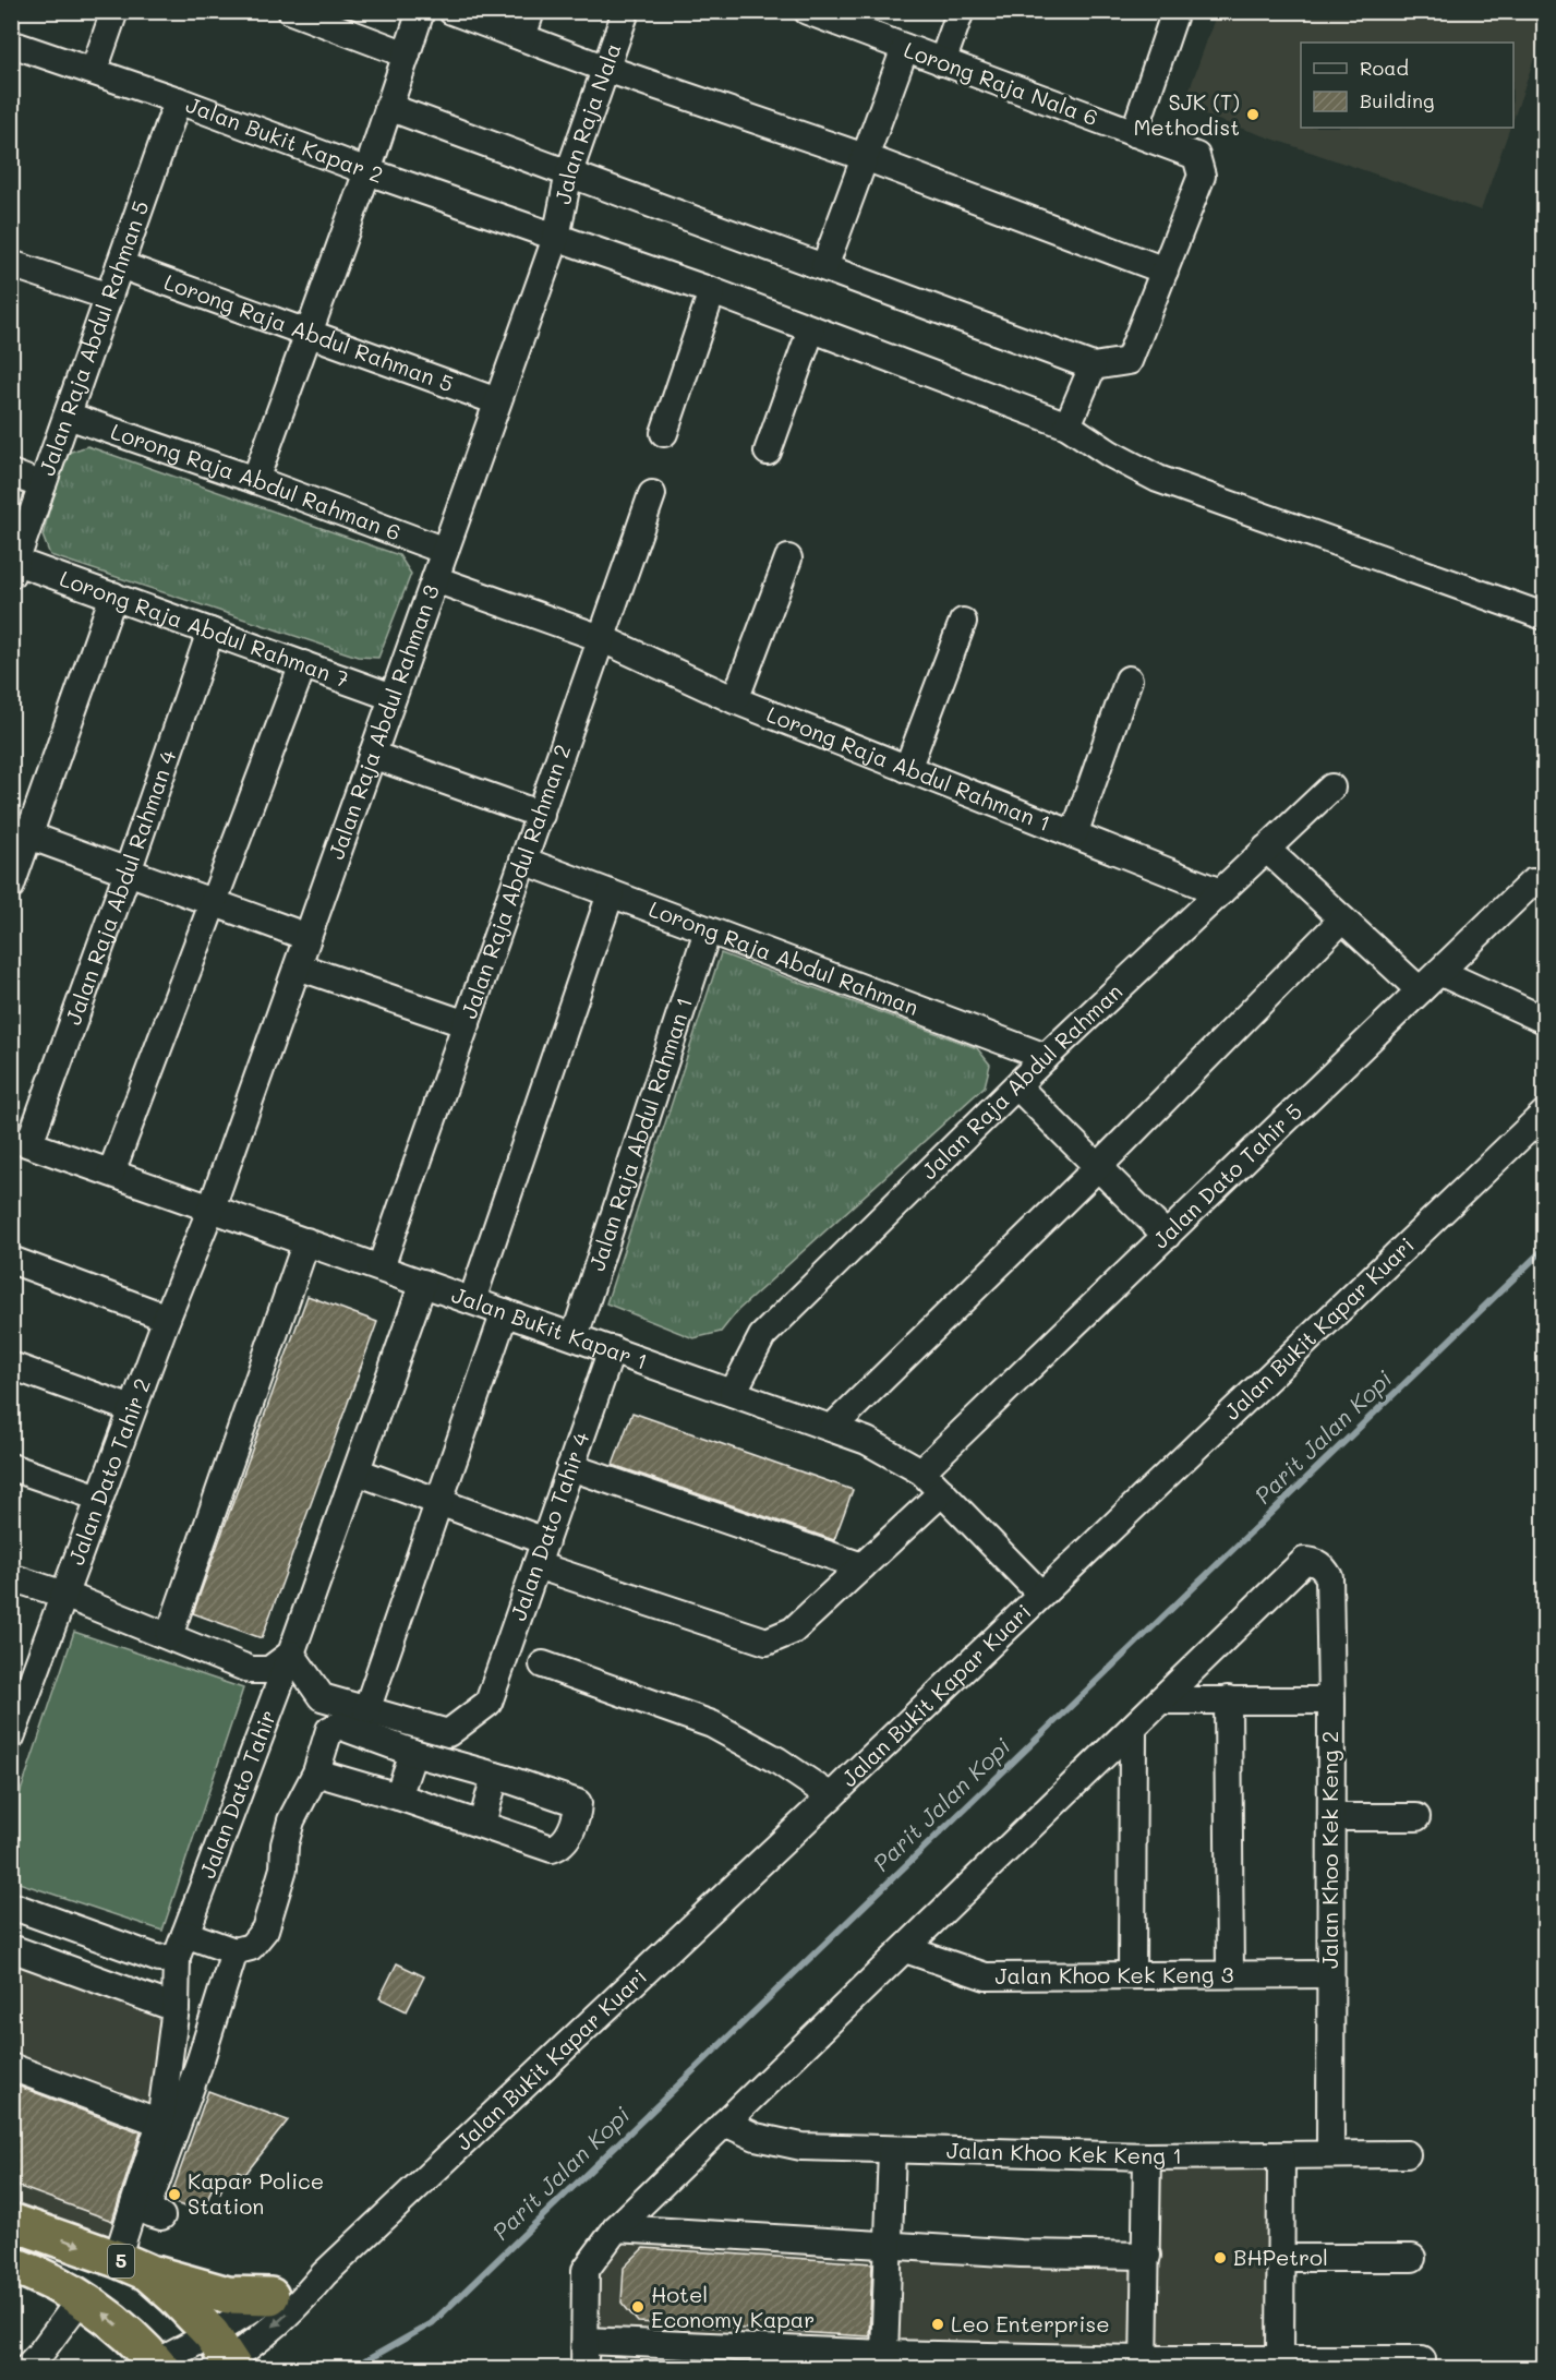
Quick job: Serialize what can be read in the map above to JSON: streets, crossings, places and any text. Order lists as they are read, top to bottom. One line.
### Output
{"streets":{"highway":["5"],"street":["Lorong Raja Nala 6","Jalan Raja Nala","Jalan Bukit Kapar 2","Lorong Raja Abdul Rahman 5","Jalan Raja Abdul Rahman 5","Lorong Raja Abdul Rahman 6","Lorong Raja Abdul Rahman 7","Jalan Raja Abdul Rahman 3","Lorong Raja Abdul Rahman 1","Jalan Raja Abdul Rahman 2","Jalan Raja Abdul Rahman 4","Lorong Raja Abdul Rahman","Jalan Raja Abdul Rahman","Jalan Raja Abdul Rahman 1","Jalan Dato Tahir 5","Jalan Bukit Kapar 1","Jalan Bukit Kapar Kuari","Jalan Dato Tahir 2","Jalan Dato Tahir 4","Jalan Dato Tahir","Jalan Khoo Kek Keng 2","Jalan Khoo Kek Keng 3","Jalan Khoo Kek Keng 1"]},"crossings":[["Jalan Raja Nala","Jalan Bukit Kapar 2"],["Jalan Raja Nala","Jalan Raja Abdul Rahman 3"],["Jalan Bukit Kapar 2","Jalan Raja Abdul Rahman 5"],["Jalan Bukit Kapar 2","Jalan Raja Abdul Rahman 3"],["Lorong Raja Abdul Rahman 5","Jalan Raja Abdul Rahman 5"],["Lorong Raja Abdul Rahman 5","Jalan Raja Abdul Rahman 3"],["Jalan Raja Abdul Rahman 5","Lorong Raja Abdul Rahman 6"],["Jalan Raja Abdul Rahman 5","Lorong Raja Abdul Rahman 7"],["Lorong Raja Abdul Rahman 6","Jalan Raja Abdul Rahman 3"],["Lorong Raja Abdul Rahman 7","Jalan Raja Abdul Rahman 3"],["Lorong Raja Abdul Rahman 7","Jalan Raja Abdul Rahman 4"],["Jalan Raja Abdul Rahman 3","Lorong Raja Abdul Rahman 1"],["Jalan Raja Abdul Rahman 3","Jalan Bukit Kapar 1"],["Jalan Raja Abdul Rahman 3","Jalan Dato Tahir 2"],["Lorong Raja Abdul Rahman 1","Jalan Raja Abdul Rahman 2"],["Lorong Raja Abdul Rahman 1","Jalan Raja Abdul Rahman"],["Jalan Raja Abdul Rahman 2","Lorong Raja Abdul Rahman"],["Jalan Raja Abdul Rahman 2","Jalan Bukit Kapar 1"],["Jalan Raja Abdul Rahman 4","Jalan Bukit Kapar 1"],["Lorong Raja Abdul Rahman","Jalan Raja Abdul Rahman"],["Lorong Raja Abdul Rahman","Jalan Raja Abdul Rahman 1"],["Jalan Raja Abdul Rahman","Jalan Bukit Kapar 1"],["Jalan Raja Abdul Rahman 1","Jalan Bukit Kapar 1"],["Jalan Dato Tahir 5","Jalan Bukit Kapar 1"],["Jalan Bukit Kapar 1","Jalan Bukit Kapar Kuari"],["Jalan Bukit Kapar 1","Jalan Dato Tahir 2"],["Jalan Bukit Kapar 1","Jalan Dato Tahir 4"],["Jalan Bukit Kapar 1","Jalan Dato Tahir"],["Jalan Bukit Kapar Kuari","5"],["Jalan Dato Tahir","5"],["Jalan Khoo Kek Keng 2","Jalan Khoo Kek Keng 3"],["Jalan Khoo Kek Keng 2","Jalan Khoo Kek Keng 1"]],"water":["Parit Jalan Kopi"],"places":["SJK (T) Methodist","Kapar Police Station","BHPetrol","Hotel Economy Kapar","Leo Enterprise"],"legend":["Road","Building"]}
